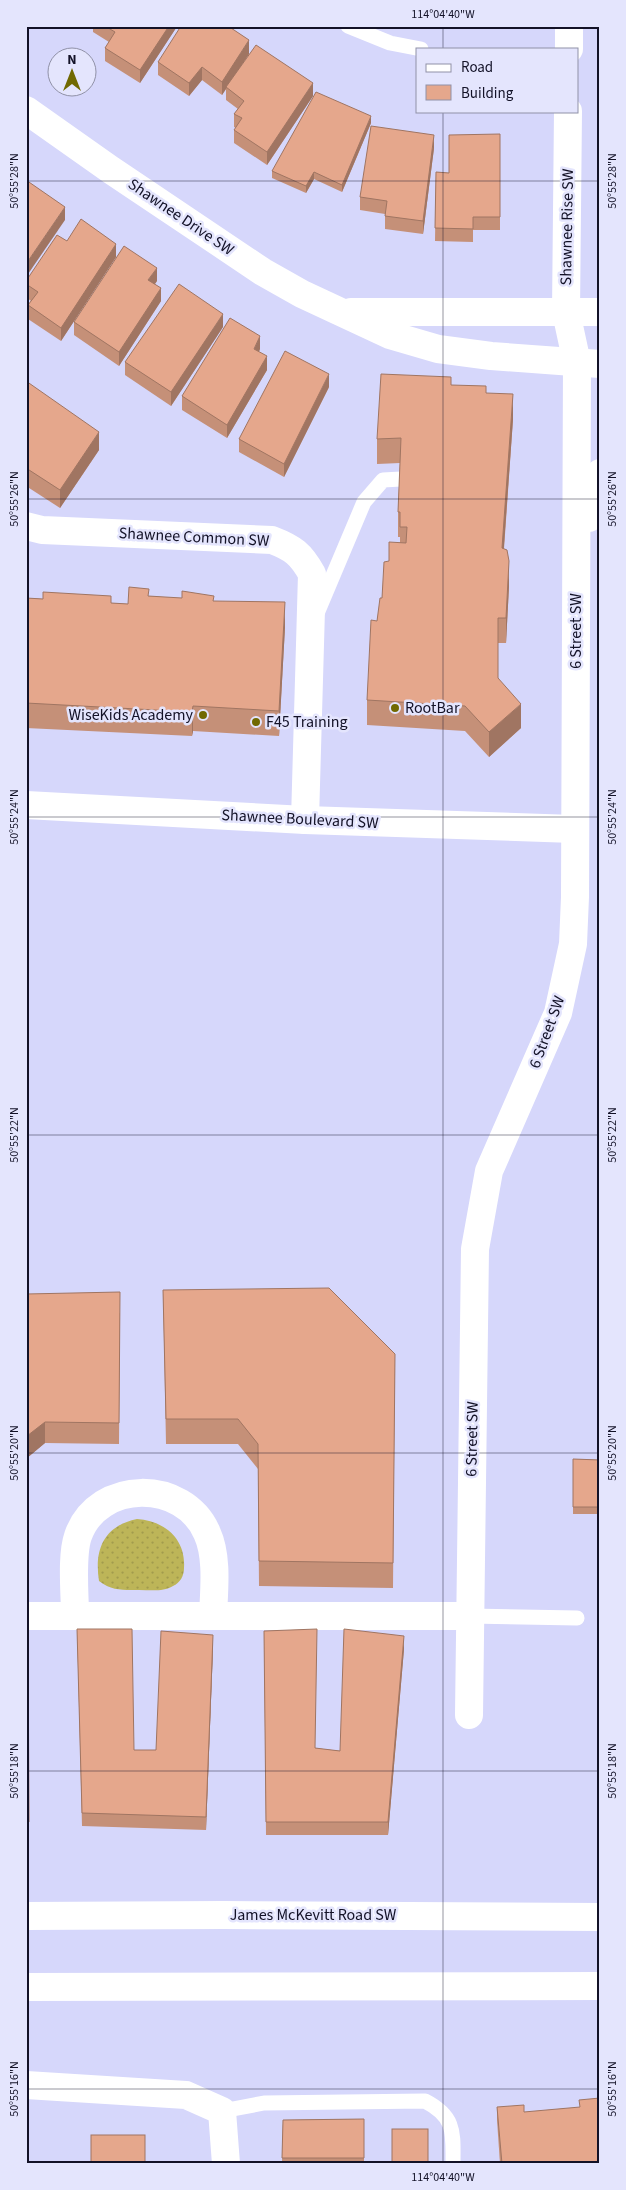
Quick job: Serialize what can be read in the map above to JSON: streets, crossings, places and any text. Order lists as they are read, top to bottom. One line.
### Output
{"streets":{"street":["Shawnee Drive SW","Shawnee Rise SW","Shawnee Common SW","6 Street SW","Shawnee Boulevard SW","James McKevitt Road SW"]},"crossings":[["Shawnee Drive SW","Shawnee Rise SW"],["Shawnee Drive SW","6 Street SW"],["Shawnee Rise SW","6 Street SW"],["Shawnee Common SW","Shawnee Boulevard SW"],["6 Street SW","Shawnee Boulevard SW"]],"places":["RootBar","WiseKids Academy","F45 Training"],"legend":["Road","Building"],"north":"top","coordinates":["114°04'40\"W","50°55'28\"N","50°55'26\"N","50°55'24\"N","50°55'22\"N","50°55'20\"N","50°55'18\"N","50°55'16\"N"]}
